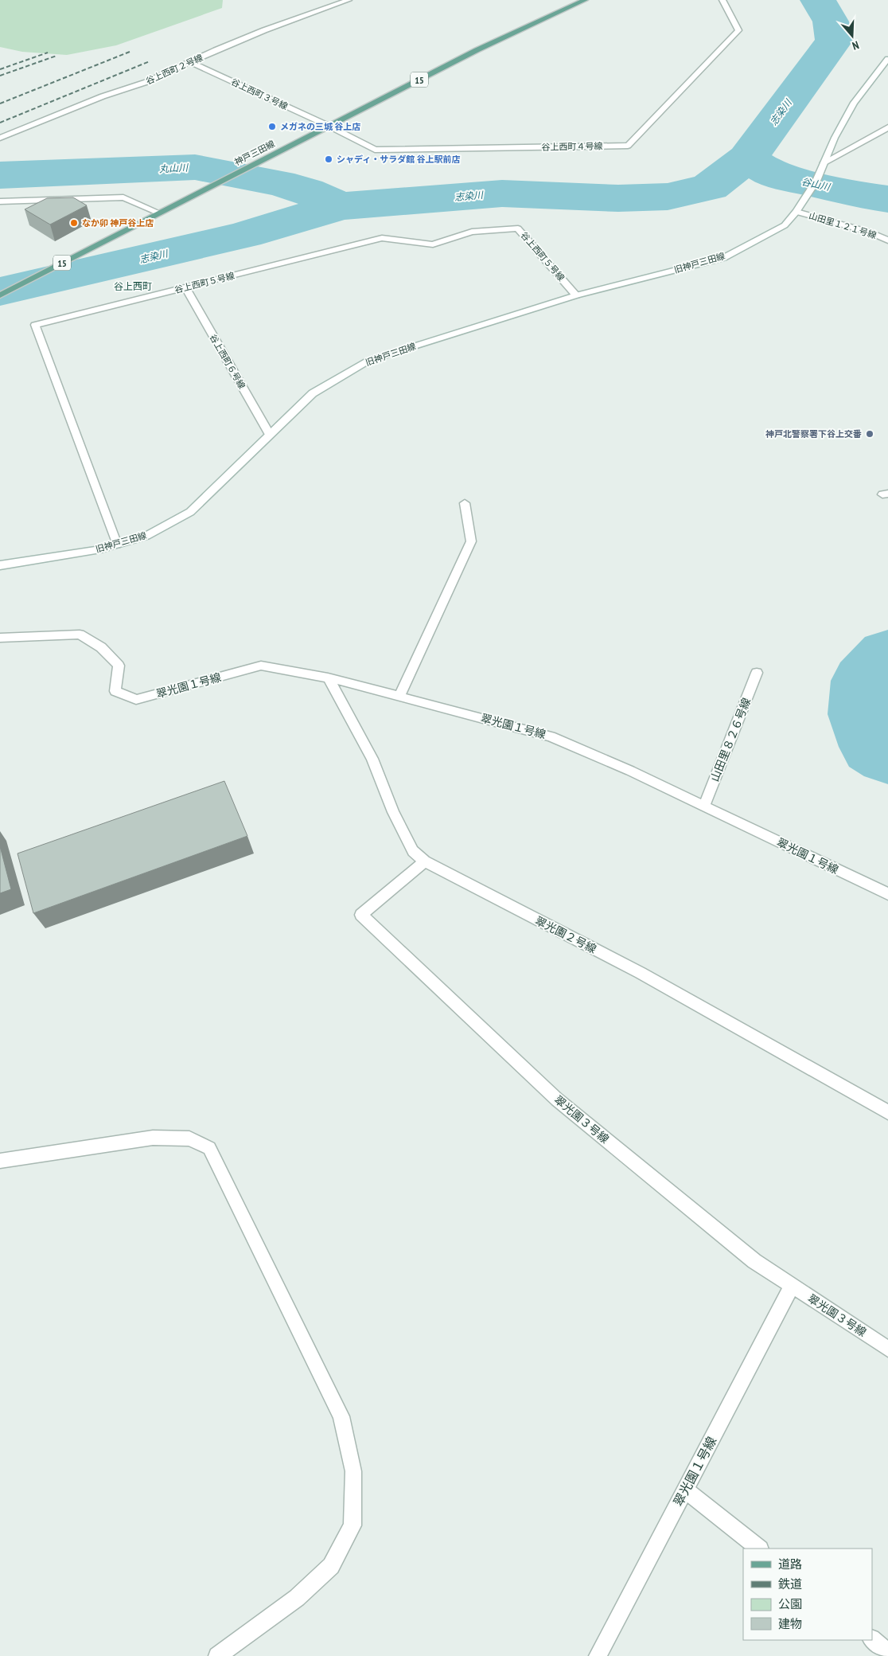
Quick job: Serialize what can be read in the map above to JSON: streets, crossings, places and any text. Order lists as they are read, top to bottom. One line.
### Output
{"streets":{"main road":["15","神戸三田線"],"street":["谷上西町２号線","谷上西町３号線","谷上西町４号線","山田里１２１号線","谷上西町５号線","旧神戸三田線","谷上西町６号線","翠光園１号線","山田里８２６号線","翠光園２号線","翠光園３号線"]},"crossings":[["谷上西町２号線","谷上西町３号線"],["谷上西町３号線","谷上西町４号線"],["谷上西町３号線","神戸三田線"],["谷上西町４号線","神戸三田線"],["山田里１２１号線","旧神戸三田線"],["谷上西町５号線","旧神戸三田線"],["谷上西町５号線","谷上西町６号線"],["旧神戸三田線","谷上西町６号線"],["翠光園１号線","山田里８２６号線"],["翠光園１号線","翠光園２号線"],["翠光園１号線","翠光園３号線"],["翠光園２号線","翠光園３号線"]],"districts":["谷上西町"],"water":["志染川","丸山川","谷山川"],"places":["メガネの三城 谷上店","シャディ・サラダ館 谷上駅前店","なか卯 神戸谷上店","神戸北警察署下谷上交番"],"legend":["道路","鉄道","公園","建物"],"north":"bottom"}
